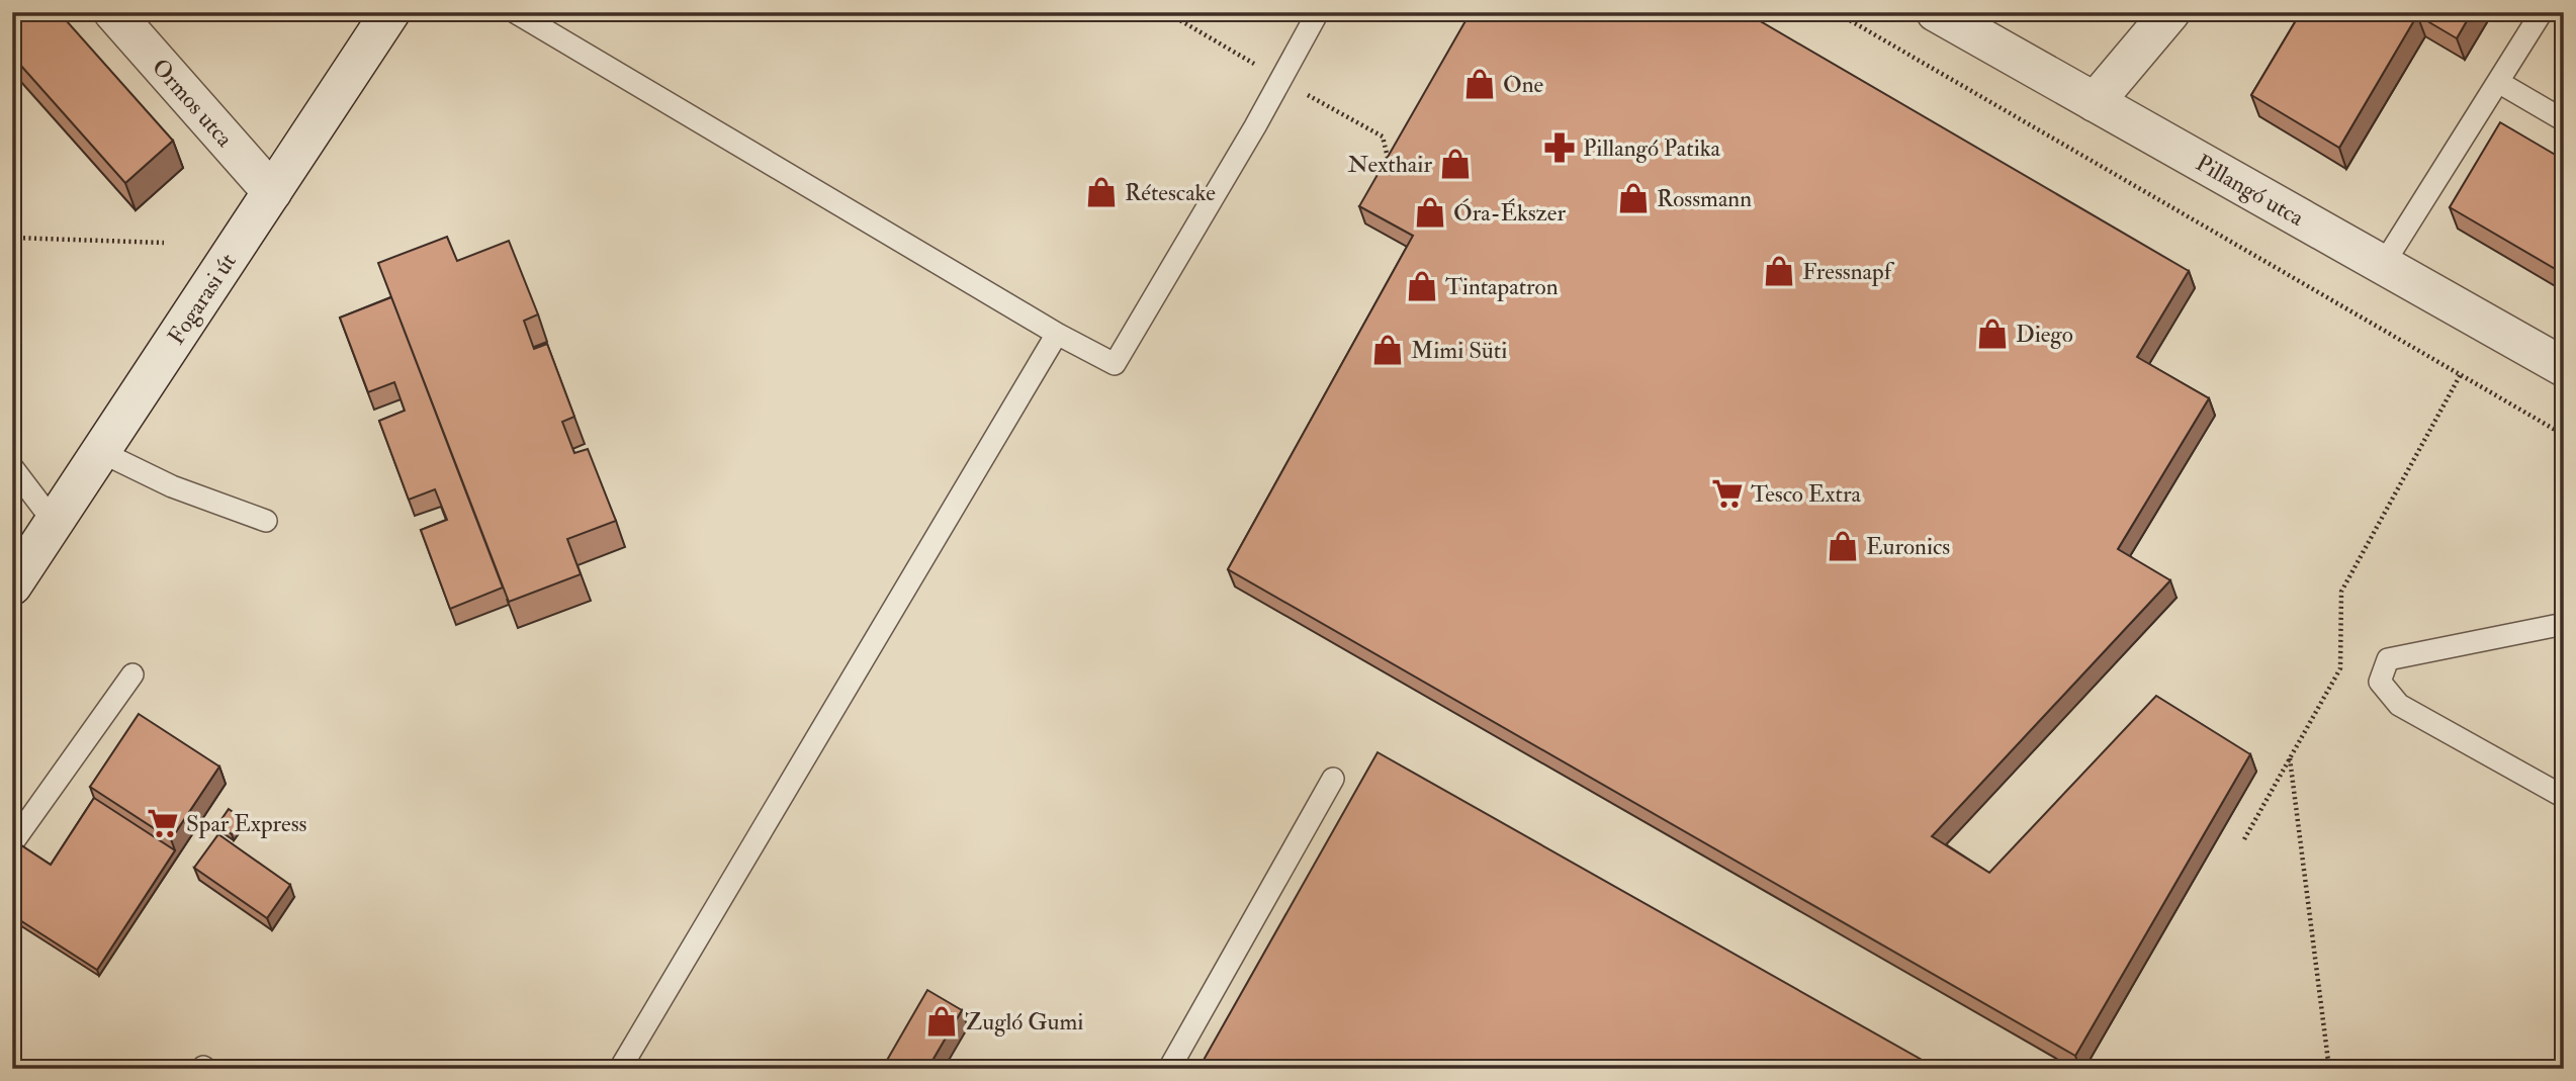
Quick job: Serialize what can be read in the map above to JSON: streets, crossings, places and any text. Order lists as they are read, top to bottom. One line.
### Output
{"streets":{"street":["Ormos utca","Pillangó utca","Fogarasi út"]},"crossings":[["Ormos utca","Fogarasi út"]],"places":{"shop":["One","Nexthair","Rétescake","Rossmann","Óra-Ékszer","Fressnapf","Tintapatron","Diego","Mimi Süti","Euronics","Zugló Gumi"],"pharmacy":["Pillangó Patika"],"supermarket":["Tesco Extra","Spar Express"]}}
